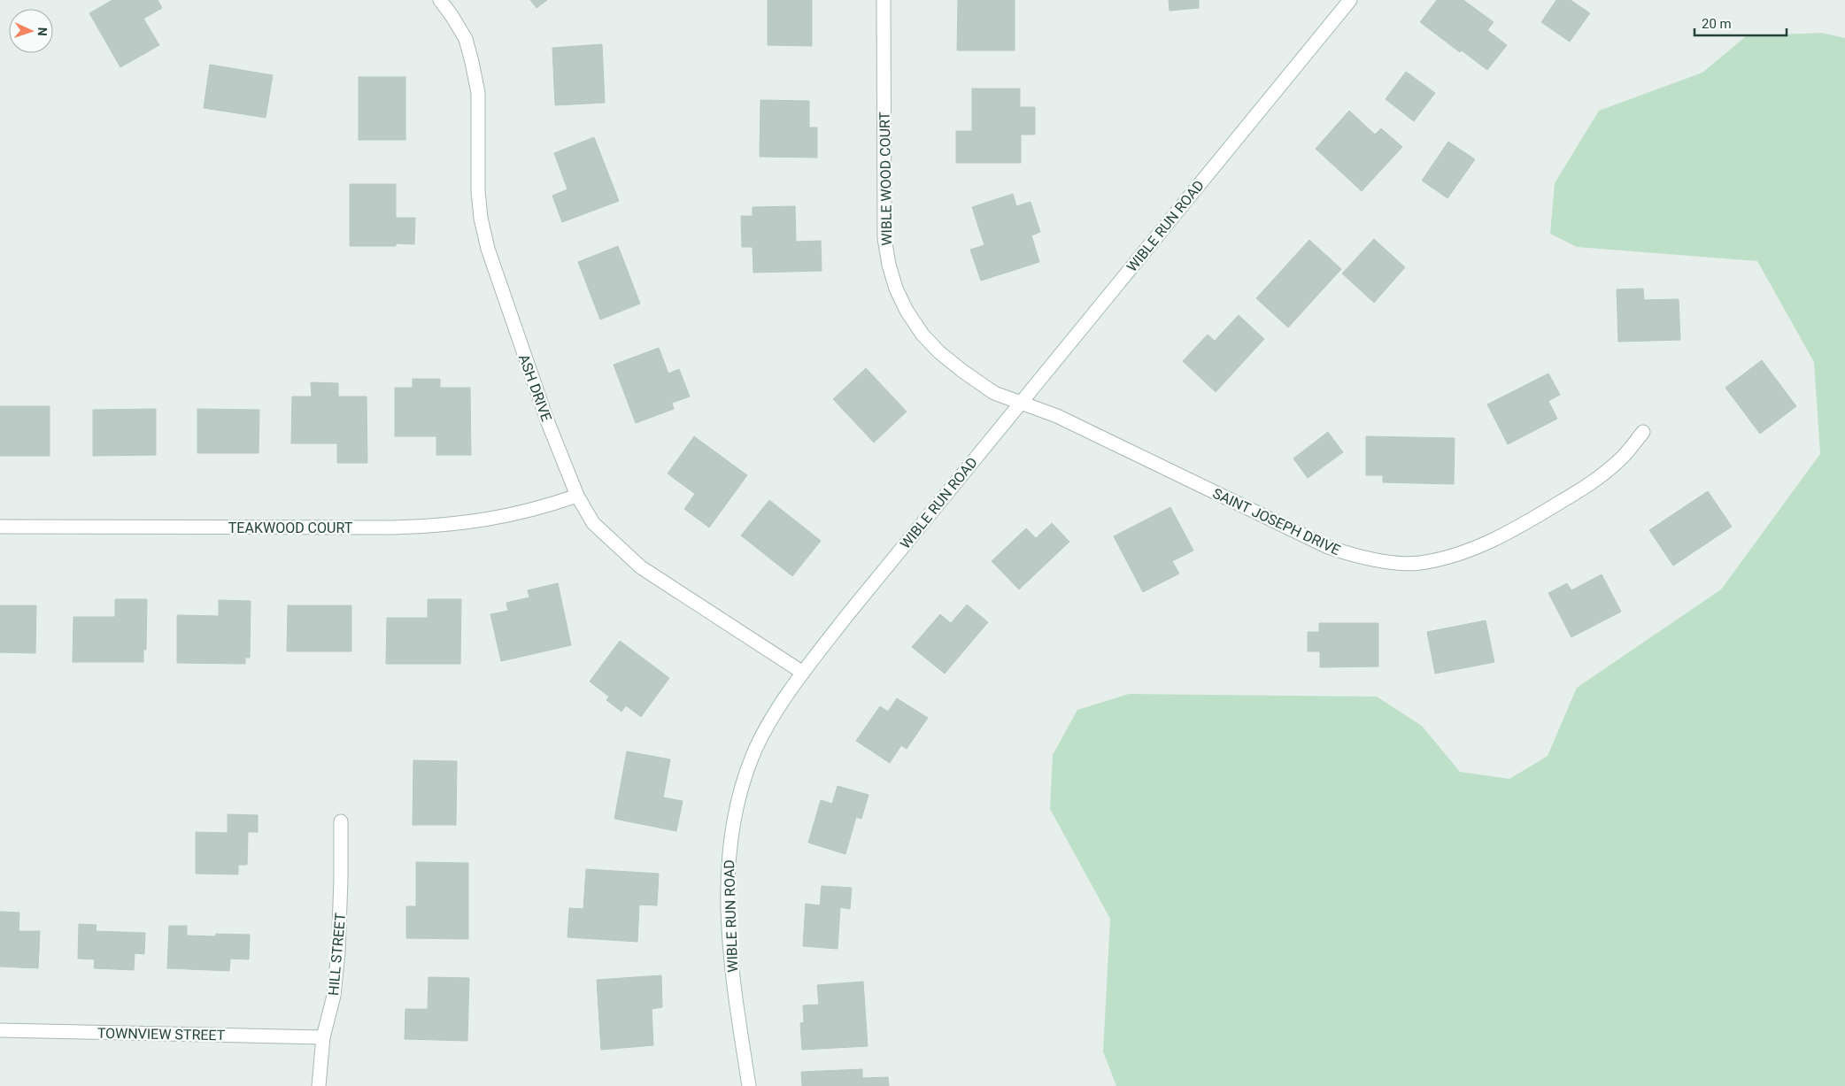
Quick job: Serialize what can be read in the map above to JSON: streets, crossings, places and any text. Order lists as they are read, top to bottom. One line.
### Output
{"streets":{"street":["WIBLE WOOD COURT","WIBLE RUN ROAD","ASH DRIVE","SAINT JOSEPH DRIVE","TEAKWOOD COURT","HILL STREET","TOWNVIEW STREET"]},"crossings":[["WIBLE WOOD COURT","WIBLE RUN ROAD"],["WIBLE WOOD COURT","SAINT JOSEPH DRIVE"],["WIBLE RUN ROAD","ASH DRIVE"],["WIBLE RUN ROAD","SAINT JOSEPH DRIVE"],["ASH DRIVE","TEAKWOOD COURT"],["HILL STREET","TOWNVIEW STREET"]],"scale_bar":"20 m","north":"right"}
